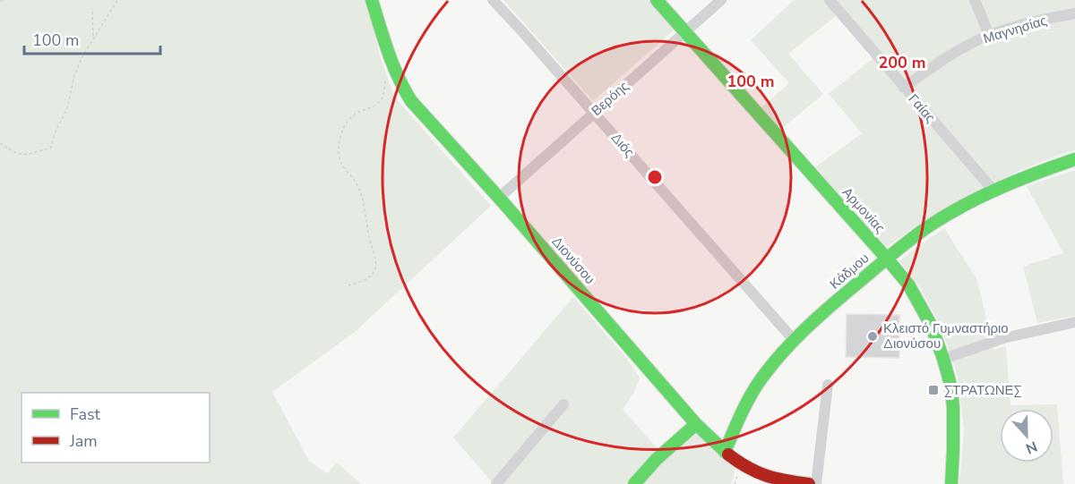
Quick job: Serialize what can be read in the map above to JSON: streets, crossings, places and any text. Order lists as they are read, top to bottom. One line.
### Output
{"streets":{"street":["Μαγνησίας","Βερόης","Γαίας","Διός","Αρμονίας","Διονύσου","Κάδμου"]},"crossings":[["Μαγνησίας","Γαίας"],["Βερόης","Διός"],["Βερόης","Αρμονίας"],["Βερόης","Διονύσου"],["Γαίας","Κάδμου"],["Διός","Κάδμου"],["Αρμονίας","Κάδμου"],["Διονύσου","Κάδμου"]],"places":{"other":["Κλειστό Γυμναστήριο Διονύσου"],"transit":["ΣΤΡΑΤΩΝΕΣ"]},"legend":["Fast","Jam"],"scale_bar":"100 m","north":"bottom","rings":["200 m","100 m"]}
